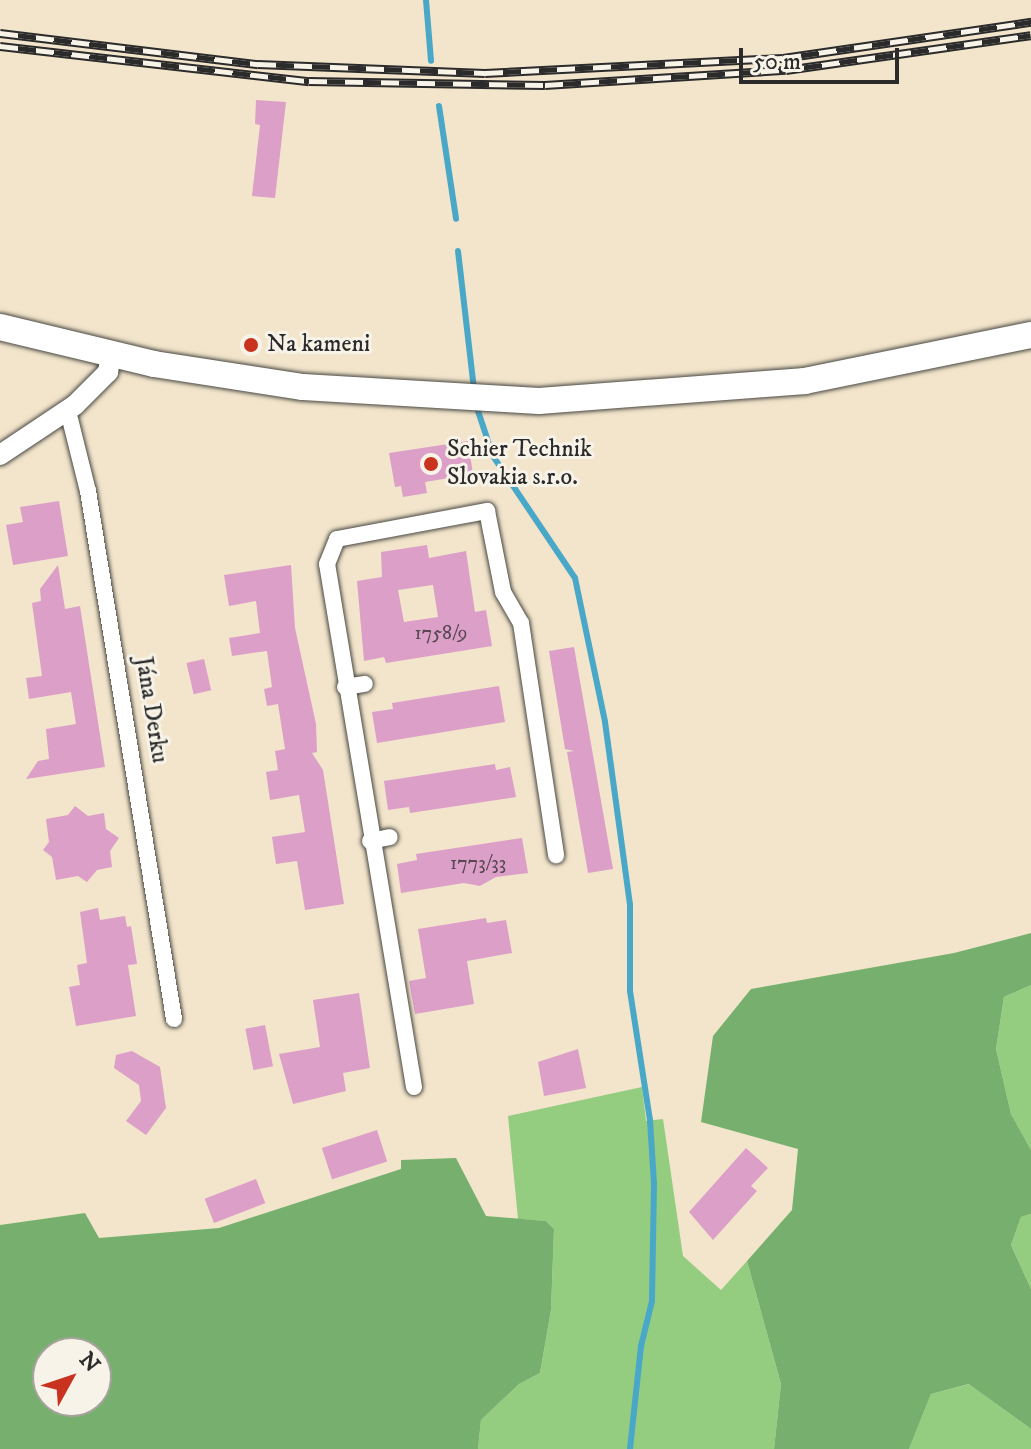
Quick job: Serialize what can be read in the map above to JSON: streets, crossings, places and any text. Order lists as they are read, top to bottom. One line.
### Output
{"streets":{"street":["Jána Derku"]},"places":["Na kameni","Schier Technik Slovakia s.r.o."],"house_numbers":["1758/9","1773/33"],"scale_bar":"50 m","north":"top right"}
